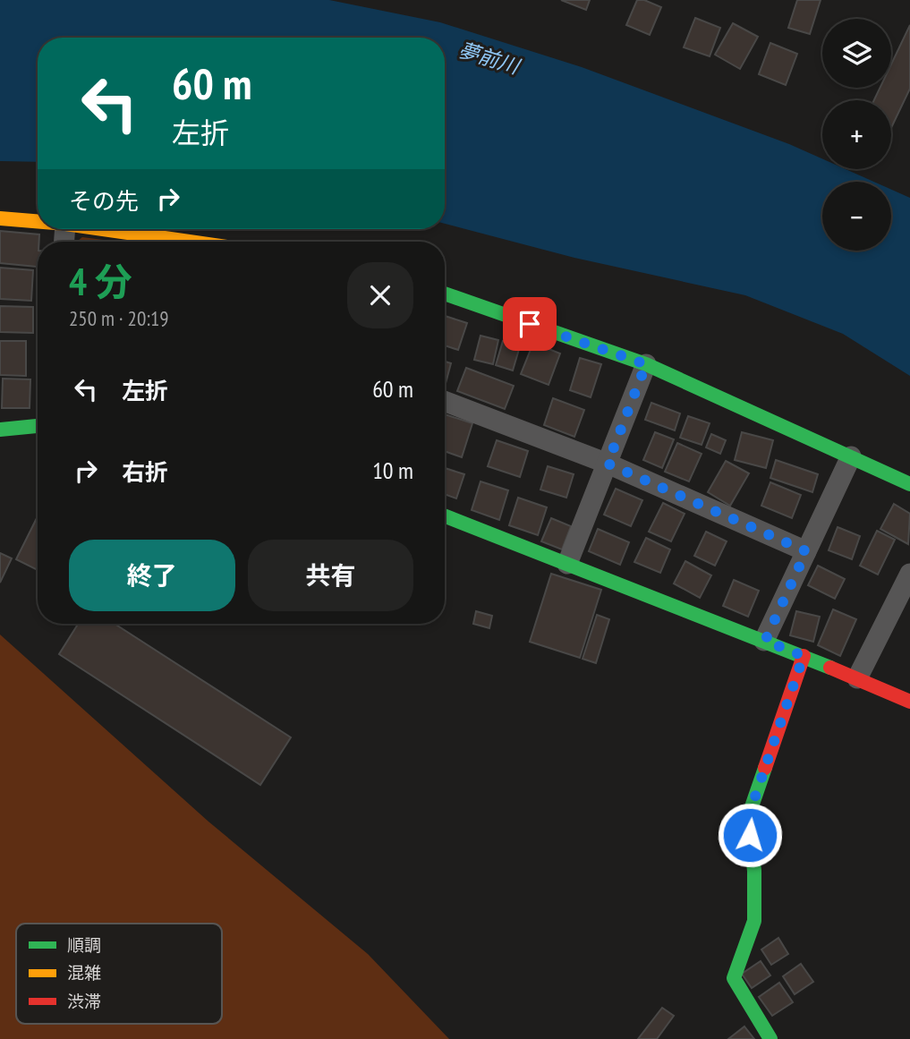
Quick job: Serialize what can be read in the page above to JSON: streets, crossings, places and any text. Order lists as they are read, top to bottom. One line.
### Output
{"water":["夢前川"],"legend":["順調","混雑","渋滞"],"page":{"map_buttons":["+","−"],"turn":["60 m","左折"],"then":"その先","heading":["4 分","250 m · 20:19"],"list":[{"name":"左折","value":"60 m"},{"name":"右折","value":"10 m"}],"buttons":["終了","共有"]}}
